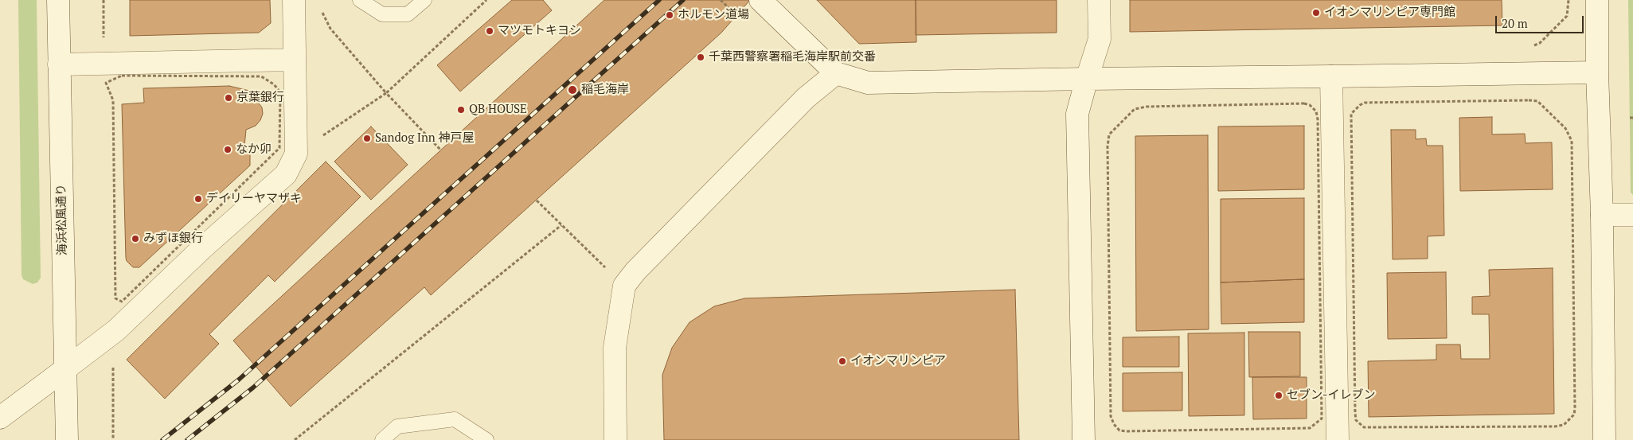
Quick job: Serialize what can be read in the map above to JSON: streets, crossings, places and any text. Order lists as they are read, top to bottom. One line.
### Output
{"streets":{"street":["海浜松風通り"]},"places":["イオンマリンピア専門館","ホルモン道場","マツモトキヨシ","千葉西警察署稲毛海岸駅前交番","稲毛海岸","京葉銀行","QB HOUSE","Sandog Inn 神戸屋","なか卯","デイリーヤマザキ","みずほ銀行","イオンマリンピア","セブン-イレブン"],"scale_bar":"20 m"}
